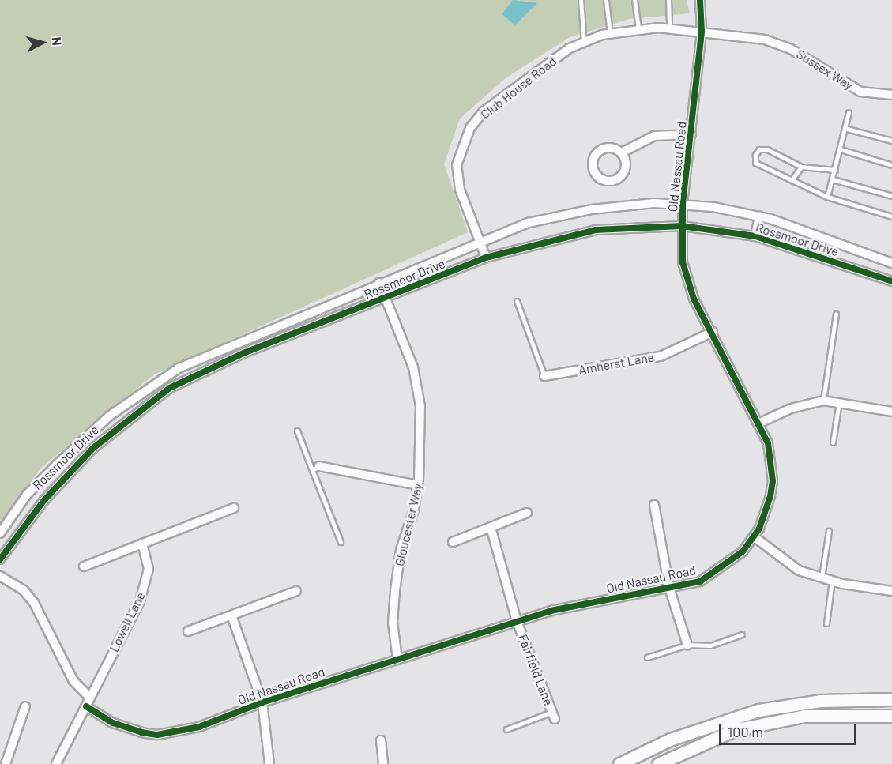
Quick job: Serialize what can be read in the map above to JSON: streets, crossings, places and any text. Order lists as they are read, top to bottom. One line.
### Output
{"streets":{"street":["Sussex Way","Club House Road","Old Nassau Road","Rossmoor Drive","Amherst Lane","Gloucester Way","Lowell Lane","Fairfield Lane"]},"crossings":[["Sussex Way","Club House Road"],["Sussex Way","Old Nassau Road"],["Club House Road","Old Nassau Road"],["Club House Road","Rossmoor Drive"],["Old Nassau Road","Rossmoor Drive"],["Old Nassau Road","Amherst Lane"],["Old Nassau Road","Gloucester Way"],["Old Nassau Road","Lowell Lane"],["Old Nassau Road","Fairfield Lane"],["Rossmoor Drive","Gloucester Way"]],"scale_bar":"100 m","north":"right"}
